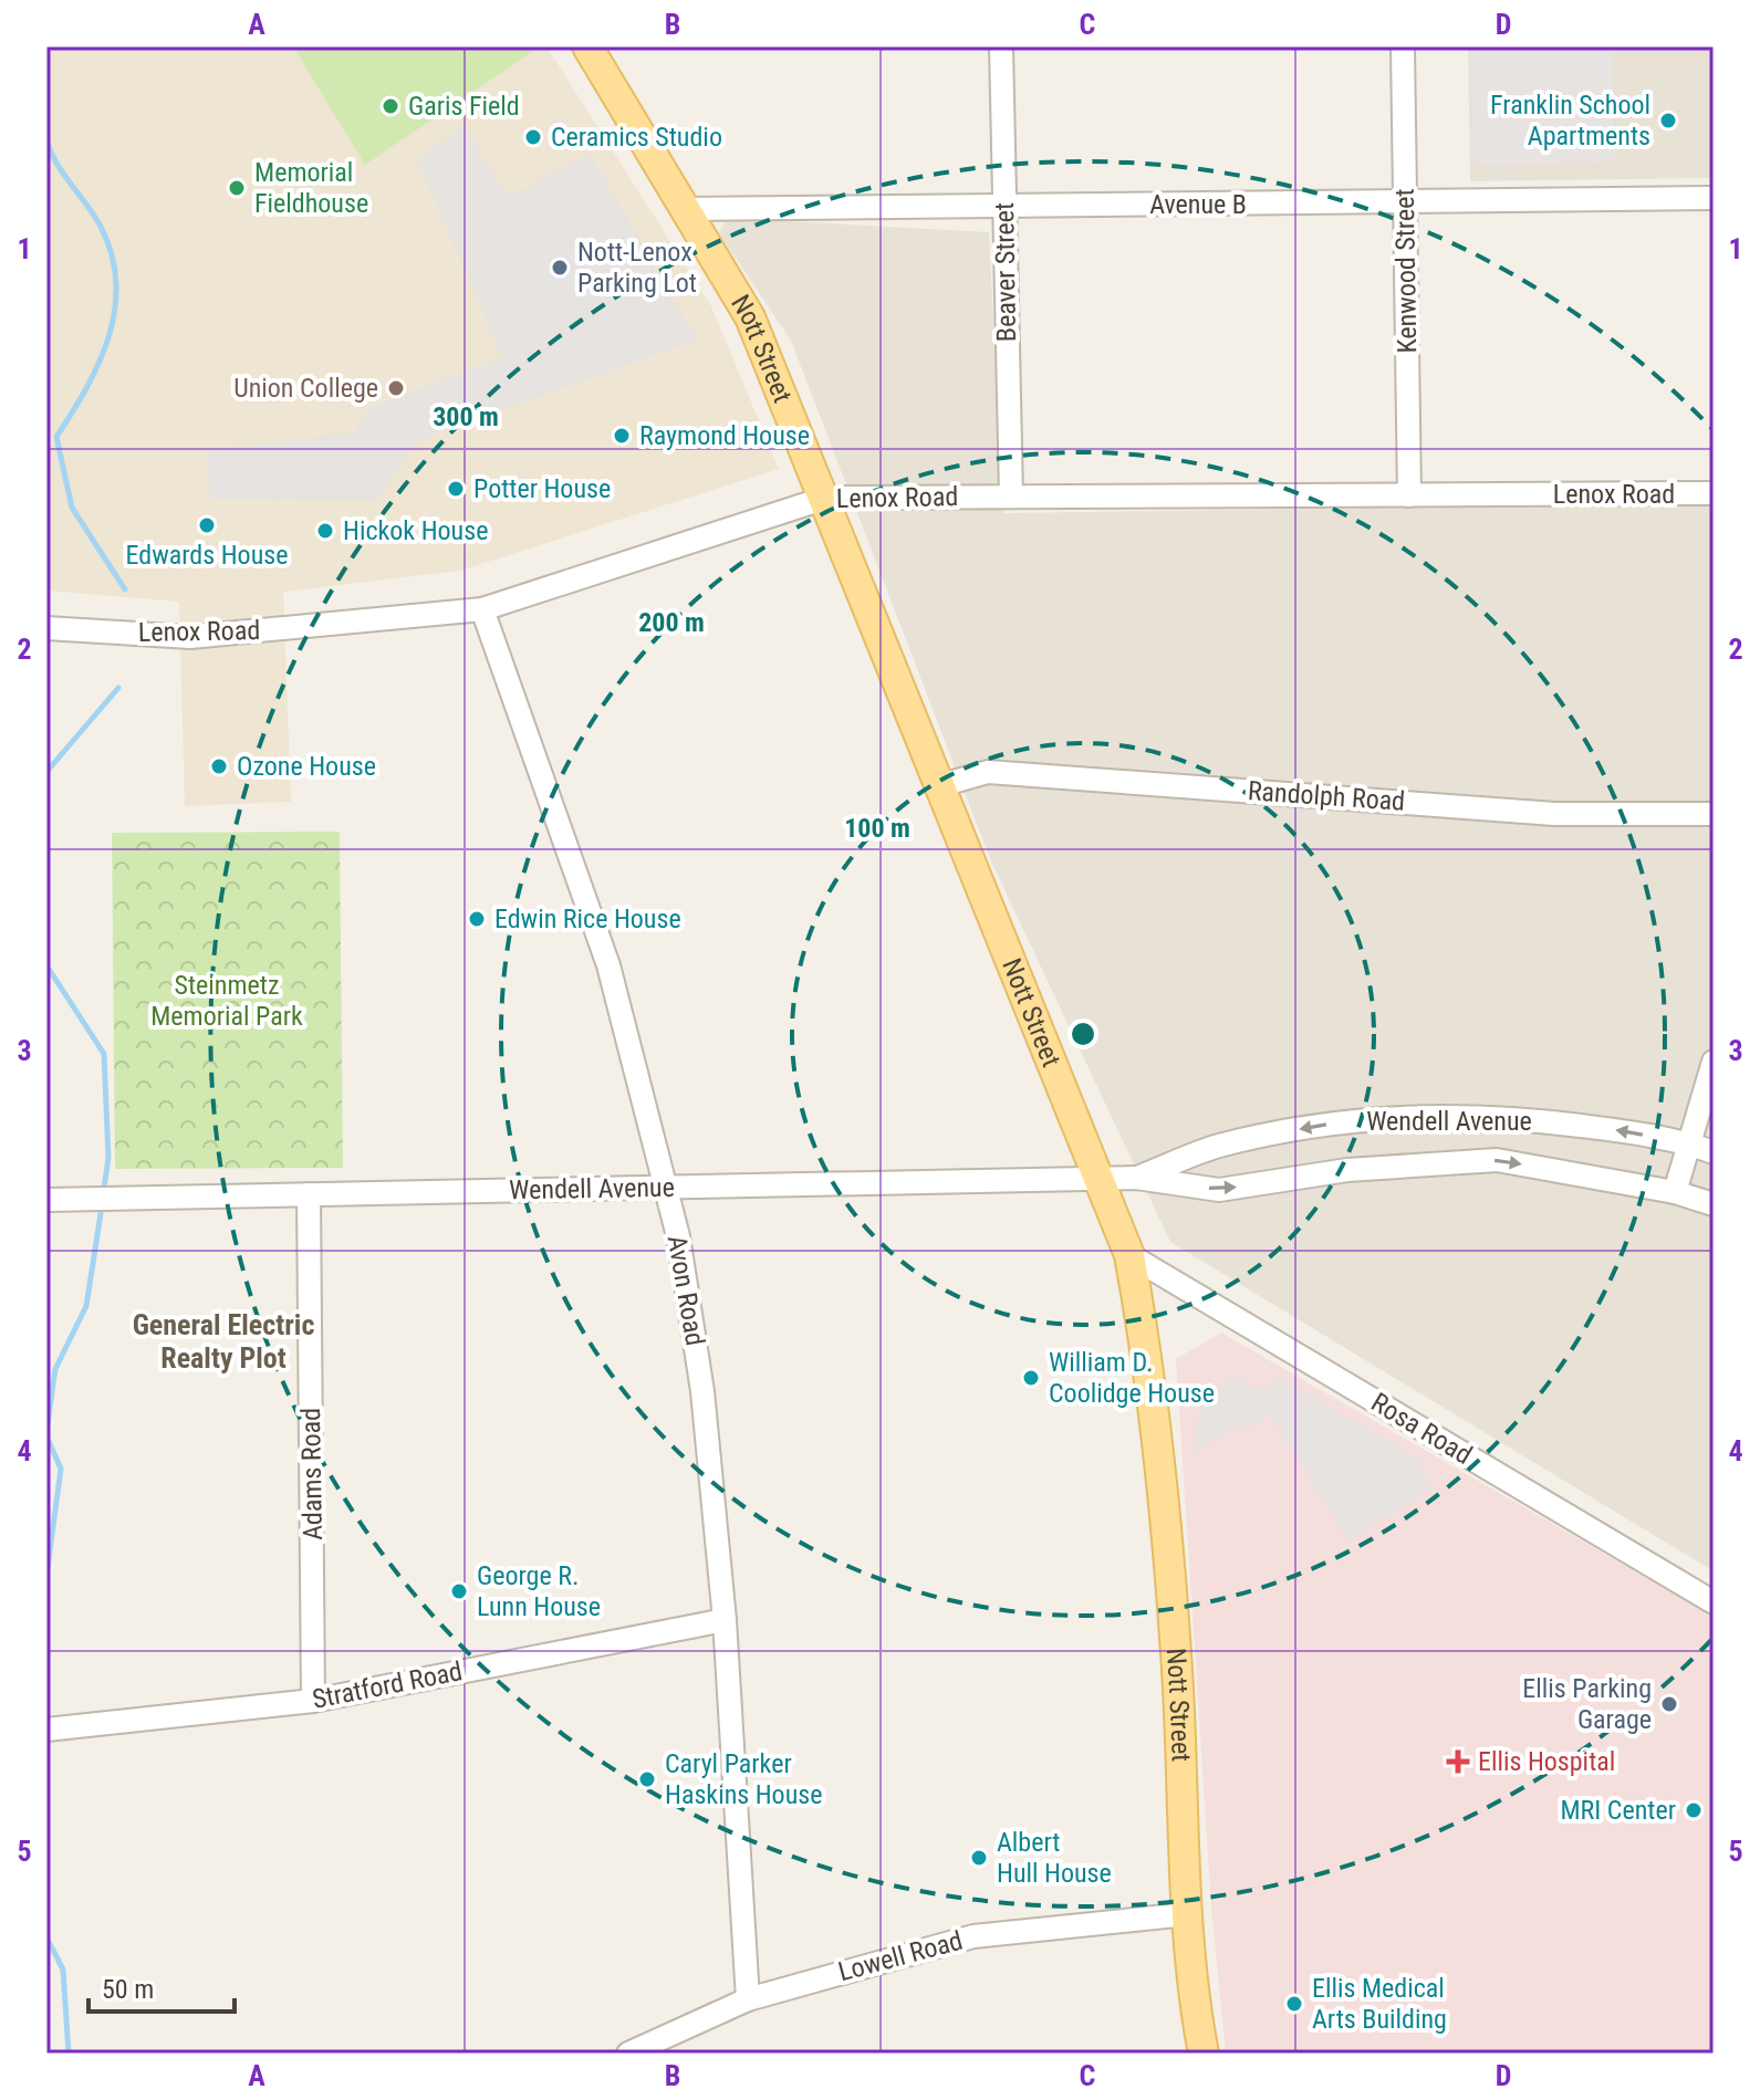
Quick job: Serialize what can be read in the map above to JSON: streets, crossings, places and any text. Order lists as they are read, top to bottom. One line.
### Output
{"streets":{"main road":["Nott Street"],"street":["Avenue B","Kenwood Street","Beaver Street","Lenox Road","Randolph Road","Wendell Avenue","Avon Road","Rosa Road","Adams Road","Stratford Road","Lowell Road"]},"crossings":[["Avenue B","Kenwood Street"],["Avenue B","Beaver Street"],["Avenue B","Nott Street"],["Kenwood Street","Lenox Road"],["Beaver Street","Lenox Road"],["Nott Street","Lenox Road"],["Nott Street","Randolph Road"],["Nott Street","Wendell Avenue"],["Nott Street","Rosa Road"],["Nott Street","Lowell Road"],["Lenox Road","Avon Road"],["Wendell Avenue","Avon Road"],["Wendell Avenue","Adams Road"],["Avon Road","Stratford Road"],["Avon Road","Lowell Road"],["Adams Road","Stratford Road"]],"districts":["General Electric Realty Plot"],"parks":["Steinmetz Memorial Park"],"places":{"other":["Garis Field","Franklin School Apartments","Ceramics Studio","Memorial Fieldhouse","Nott-Lenox Parking Lot","Union College","Raymond House","Potter House","Edwards House","Hickok House","Ozone House","Edwin Rice House","William D. Coolidge House","George R. Lunn House","Ellis Parking Garage","Caryl Parker Haskins House","MRI Center","Albert Hull House","Ellis Medical Arts Building"],"health":["Ellis Hospital"]},"scale_bar":"50 m","grid":{"columns":["A","B","C","D"],"rows":["1","2","3","4","5"]},"rings":["300 m","200 m","100 m"]}
